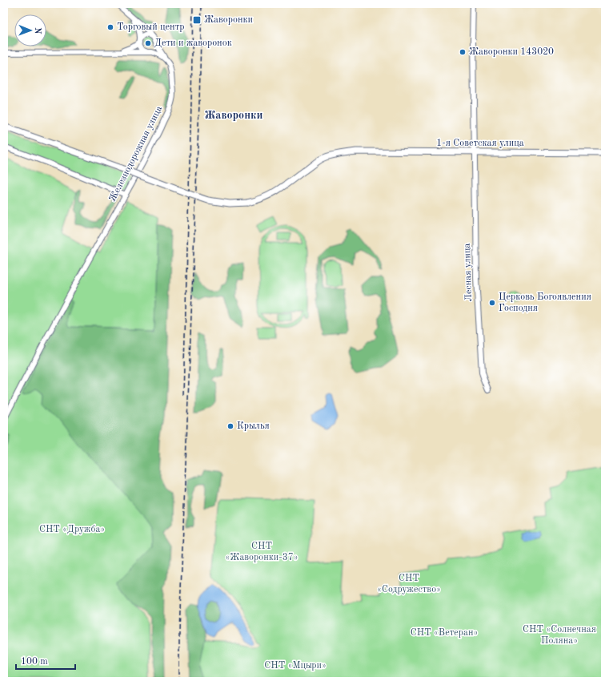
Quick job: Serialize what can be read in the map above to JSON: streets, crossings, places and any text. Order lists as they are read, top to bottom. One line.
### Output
{"streets":{"main road":["1-я Советская улица"],"street":["Железнодорожная улица","Лесная улица"]},"crossings":[["1-я Советская улица","Лесная улица"]],"districts":["Жаворонки"],"parks":["СНТ «Дружба»","СНТ «Жаворонки-37»","СНТ «Содружество»","СНТ «Солнечная Поляна»","СНТ «Ветеран»","СНТ «Мцыри»"],"places":{"transit":["Жаворонки"],"other":["Торговый центр","Дети и жаворонок","Жаворонки 143020","Церковь Богоявления Господня","Крылья"]},"scale_bar":"100 m","north":"right"}
